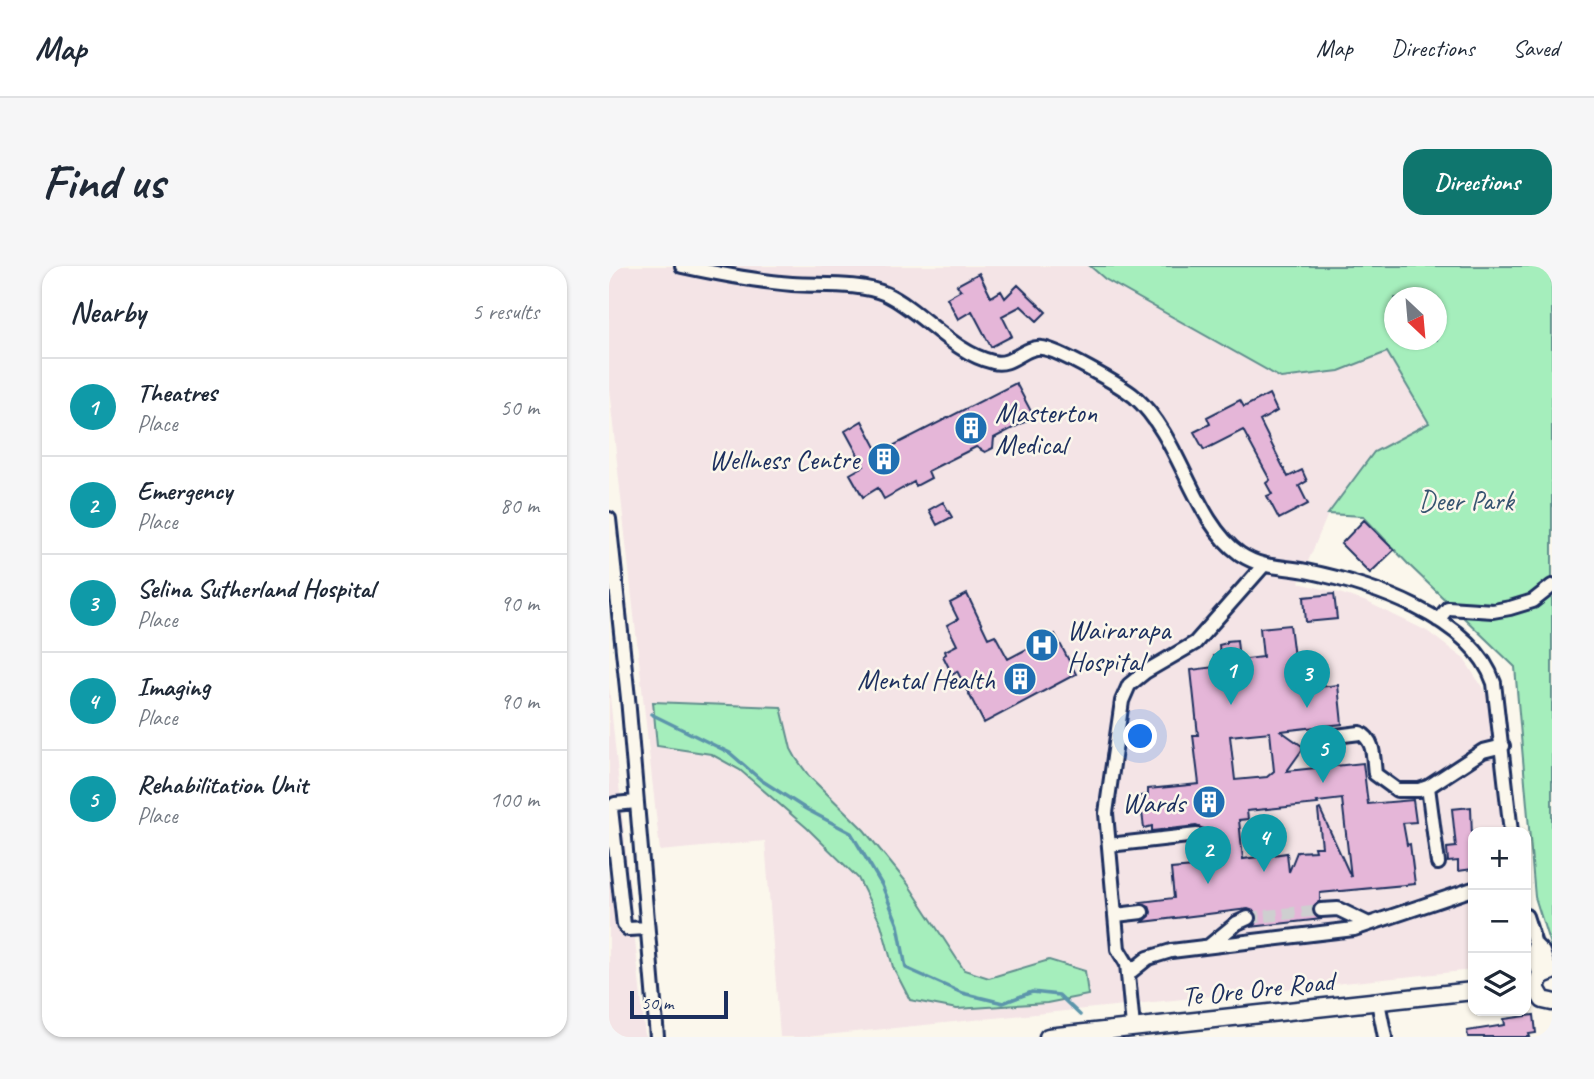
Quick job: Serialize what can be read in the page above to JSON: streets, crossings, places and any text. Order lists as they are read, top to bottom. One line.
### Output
{"streets":{"main road":["Te Ore Ore Road"]},"parks":["Deer Park"],"places":{"building":["Masterton Medical","Wellness Centre","Mental Health","Wards"],"hospital":["Wairarapa Hospital"]},"scale_bar":"50 m","north":"bottom right","page":{"header":"Map","nav":["Map","Directions","Saved"],"buttons":"Directions","title":"Find us","heading":["Nearby","5 results"],"list":[{"mark":"1","name":"Theatres","note":"Place","value":"50 m"},{"mark":"2","name":"Emergency","note":"Place","value":"80 m"},{"mark":"3","name":"Selina Sutherland Hospital","note":"Place","value":"90 m"},{"mark":"4","name":"Imaging","note":"Place","value":"90 m"},{"mark":"5","name":"Rehabilitation Unit","note":"Place","value":"100 m"}],"pins":["1","3","5","4","2"],"map_buttons":["+","−"],"scale":"50 m"}}
